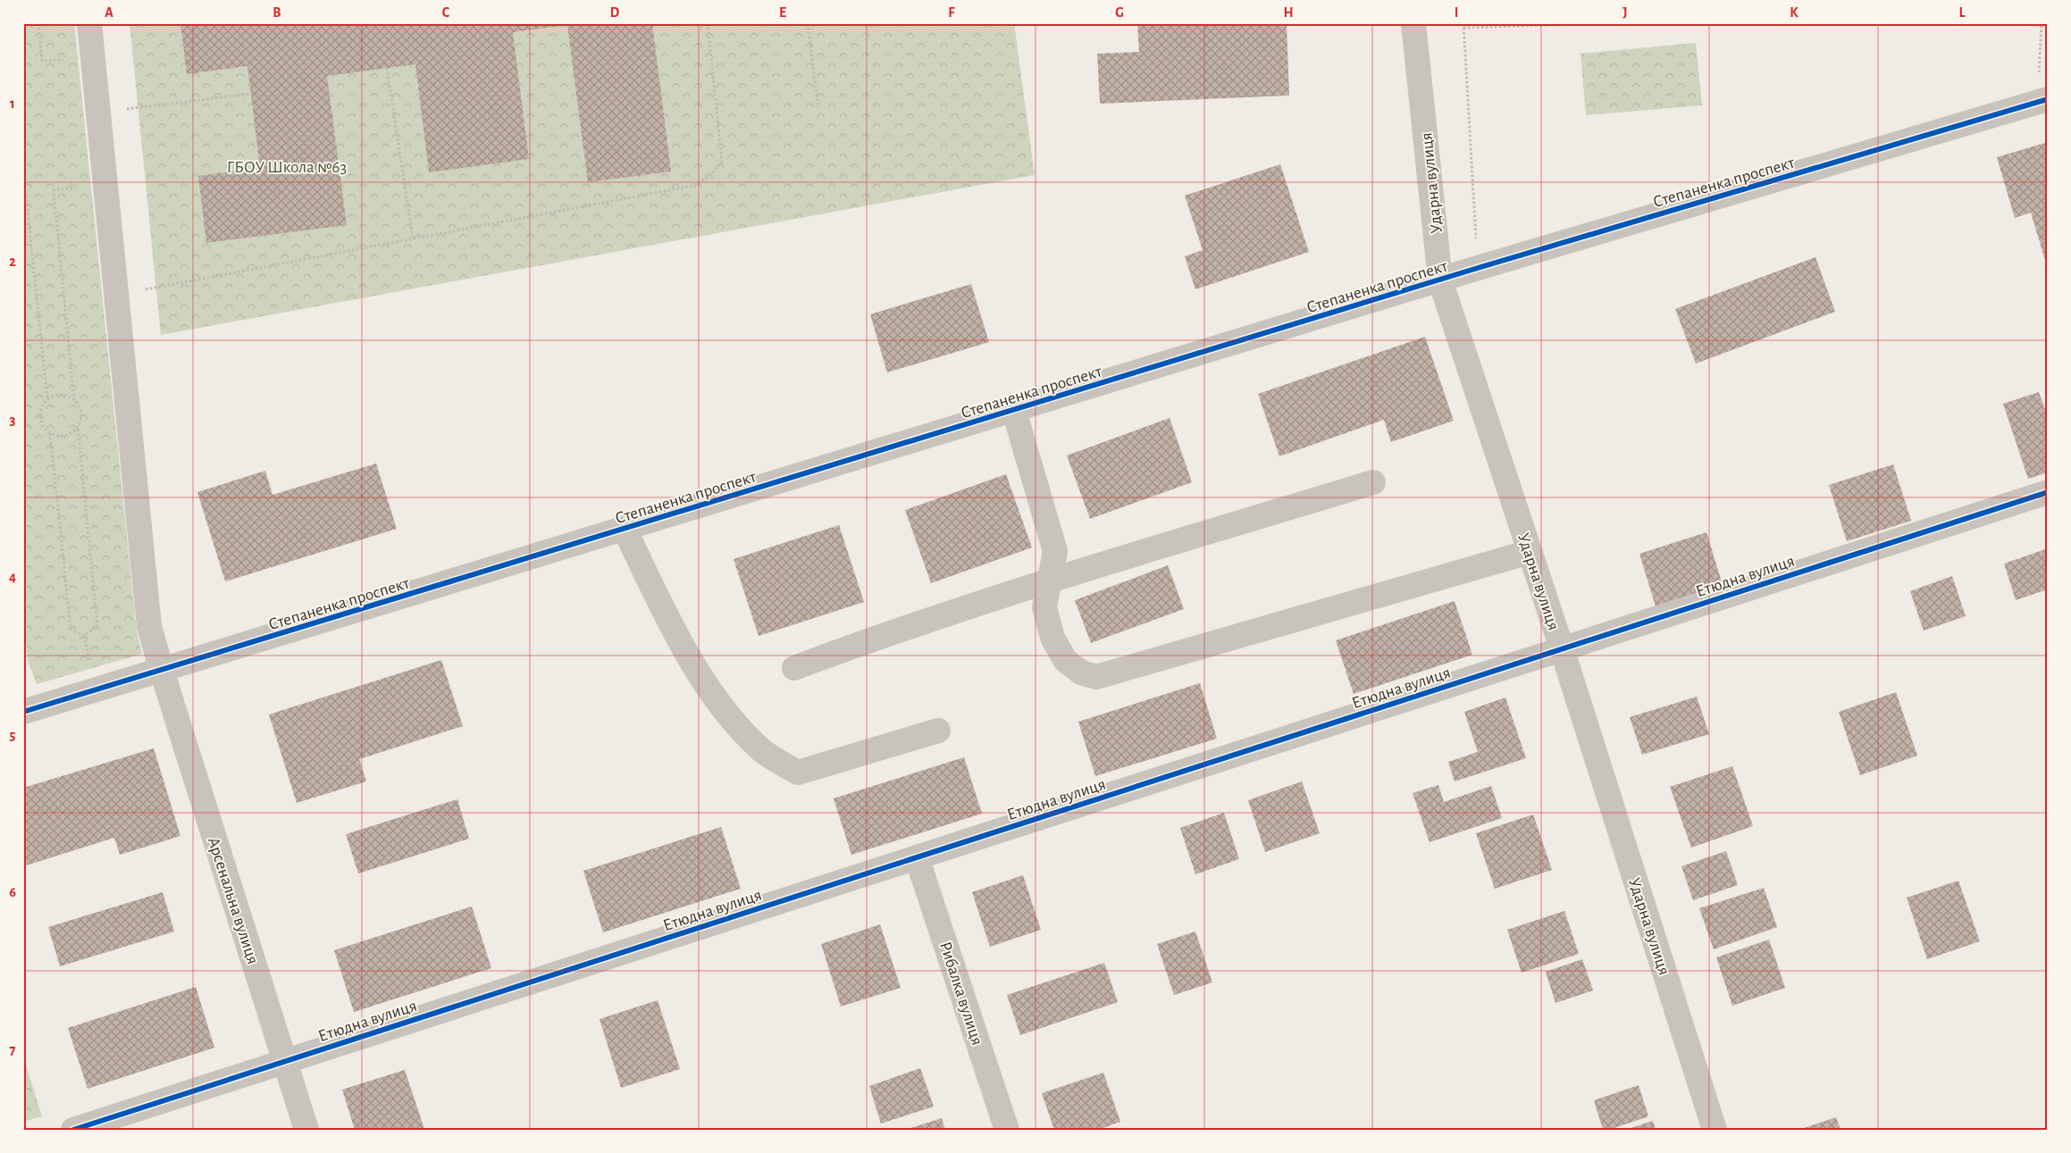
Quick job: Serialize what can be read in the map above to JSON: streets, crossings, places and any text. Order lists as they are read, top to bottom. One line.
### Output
{"streets":{"street":["Степаненка проспект","Ударна вулиця","Етюдна вулиця","Арсенальна вулиця","Рибалка вулиця"]},"crossings":[["Степаненка проспект","Ударна вулиця"],["Степаненка проспект","Арсенальна вулиця"],["Ударна вулиця","Етюдна вулиця"],["Етюдна вулиця","Арсенальна вулиця"],["Етюдна вулиця","Рибалка вулиця"]],"parks":["ГБОУ Школа №63"],"grid":{"columns":["A","B","C","D","E","F","G","H","I","J","K","L"],"rows":["1","2","3","4","5","6","7"]}}
